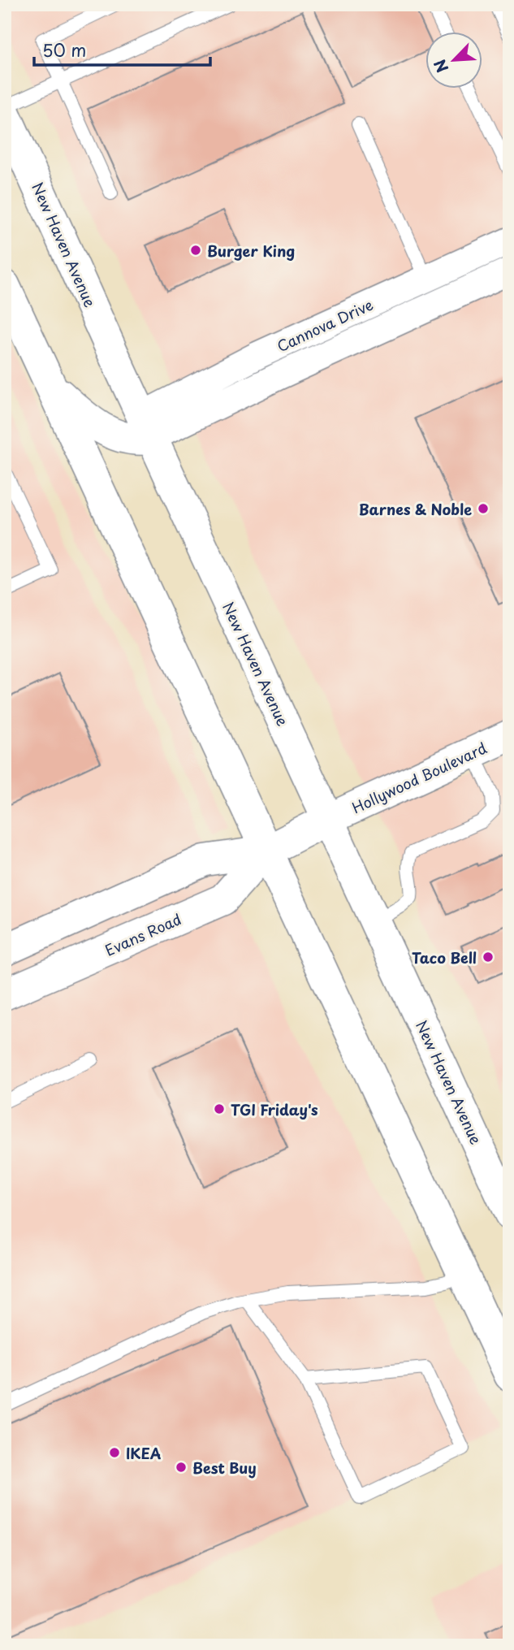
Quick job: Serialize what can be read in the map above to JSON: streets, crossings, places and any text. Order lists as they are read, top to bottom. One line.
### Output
{"streets":{"main road":["New Haven Avenue","Hollywood Boulevard","Evans Road"],"street":["Cannova Drive"]},"crossings":[["New Haven Avenue","Cannova Drive"],["New Haven Avenue","Hollywood Boulevard"],["New Haven Avenue","Evans Road"],["Hollywood Boulevard","Evans Road"]],"places":["Burger King","Barnes & Noble","Taco Bell","TGI Friday's","IKEA","Best Buy"],"scale_bar":"50 m","north":"bottom left"}
